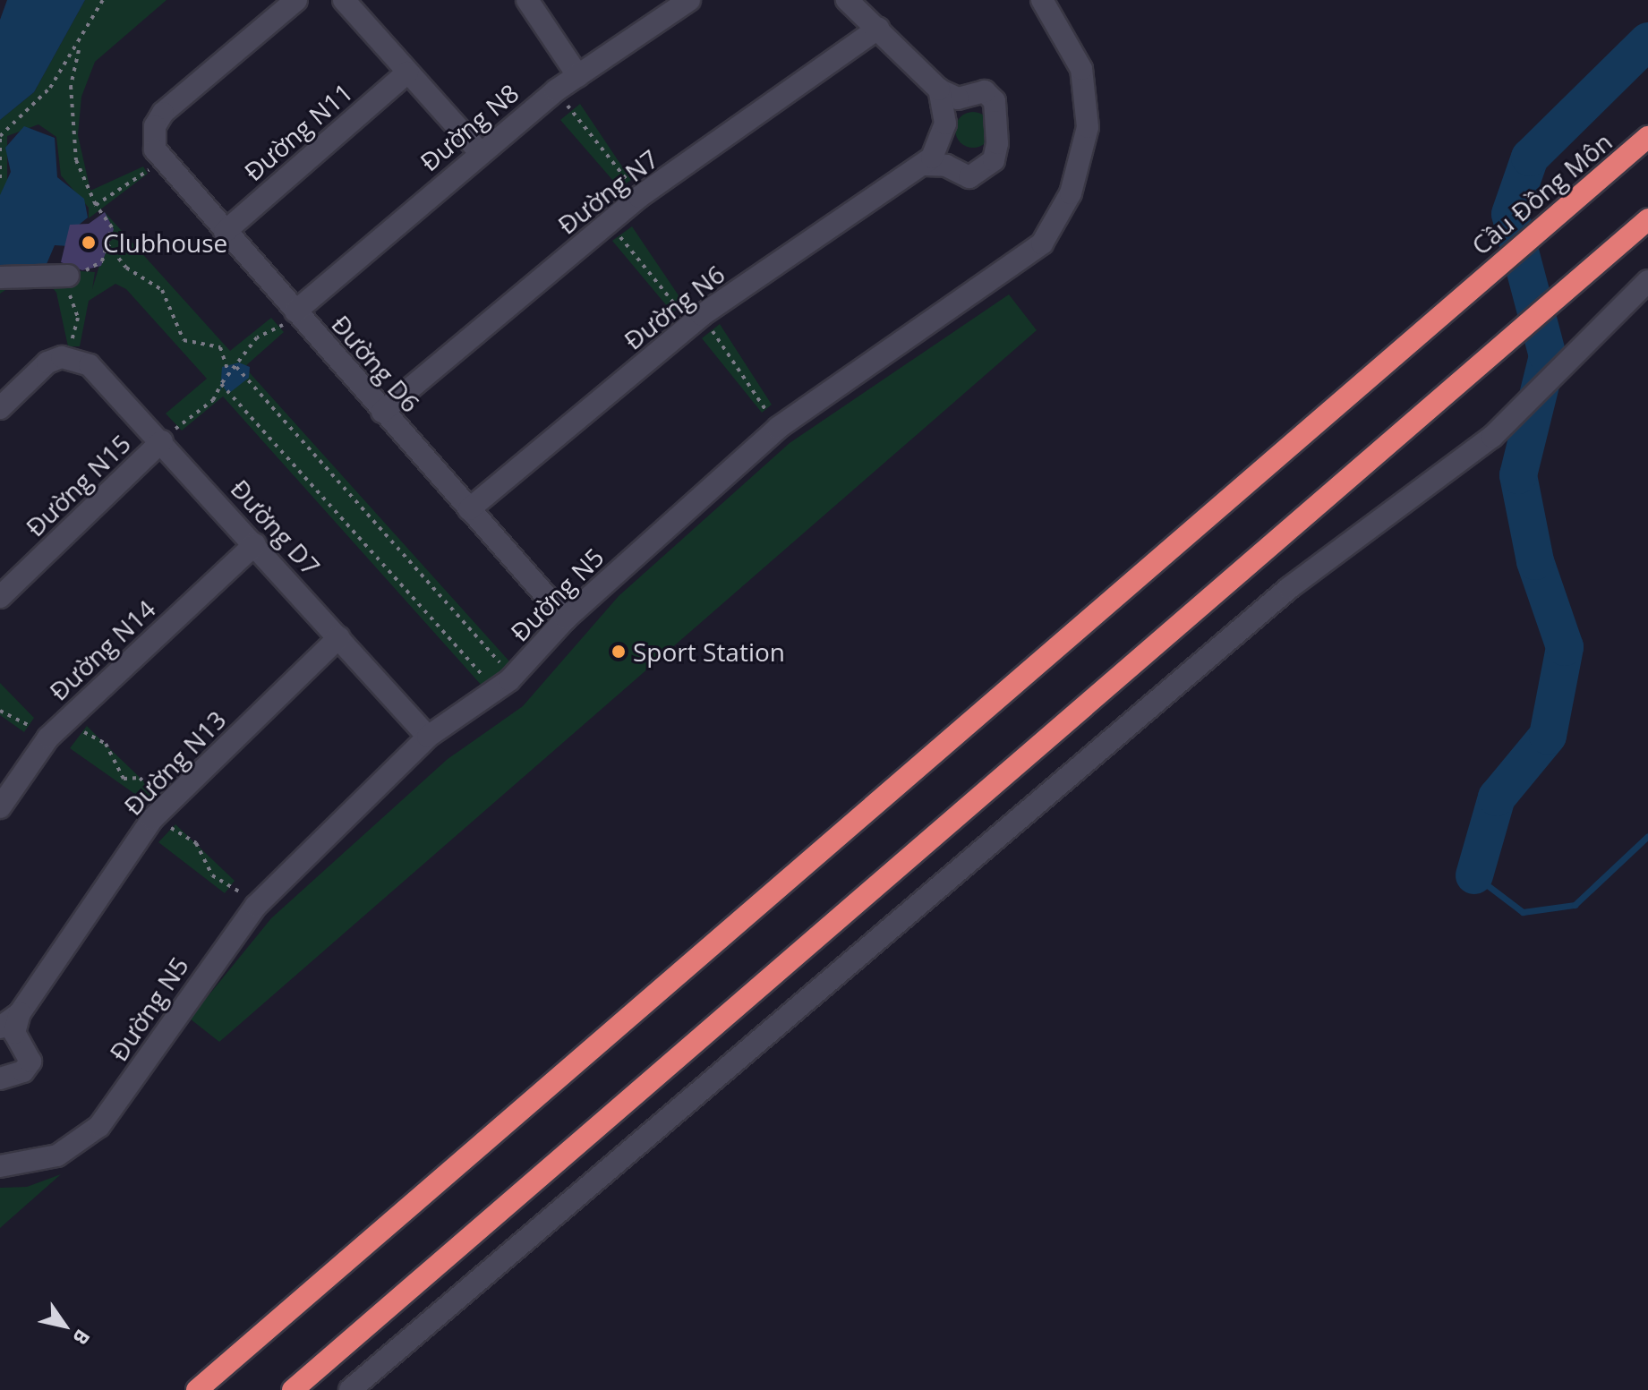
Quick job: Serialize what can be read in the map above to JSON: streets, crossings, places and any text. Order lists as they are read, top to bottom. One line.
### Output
{"streets":{"highway":["Cầu Đồng Môn"],"street":["Đường N8","Đường N11","Đường N7","Đường N6","Đường D6","Đường N15","Đường D7","Đường N5","Đường N14","Đường N13"]},"crossings":[["Đường N8","Đường D6"],["Đường N11","Đường D6"],["Đường N7","Đường D6"],["Đường N6","Đường D6"],["Đường D6","Đường N5"],["Đường N15","Đường D7"],["Đường D7","Đường N5"],["Đường D7","Đường N14"],["Đường D7","Đường N13"]],"places":["Clubhouse","Sport Station"],"north":"bottom right"}
